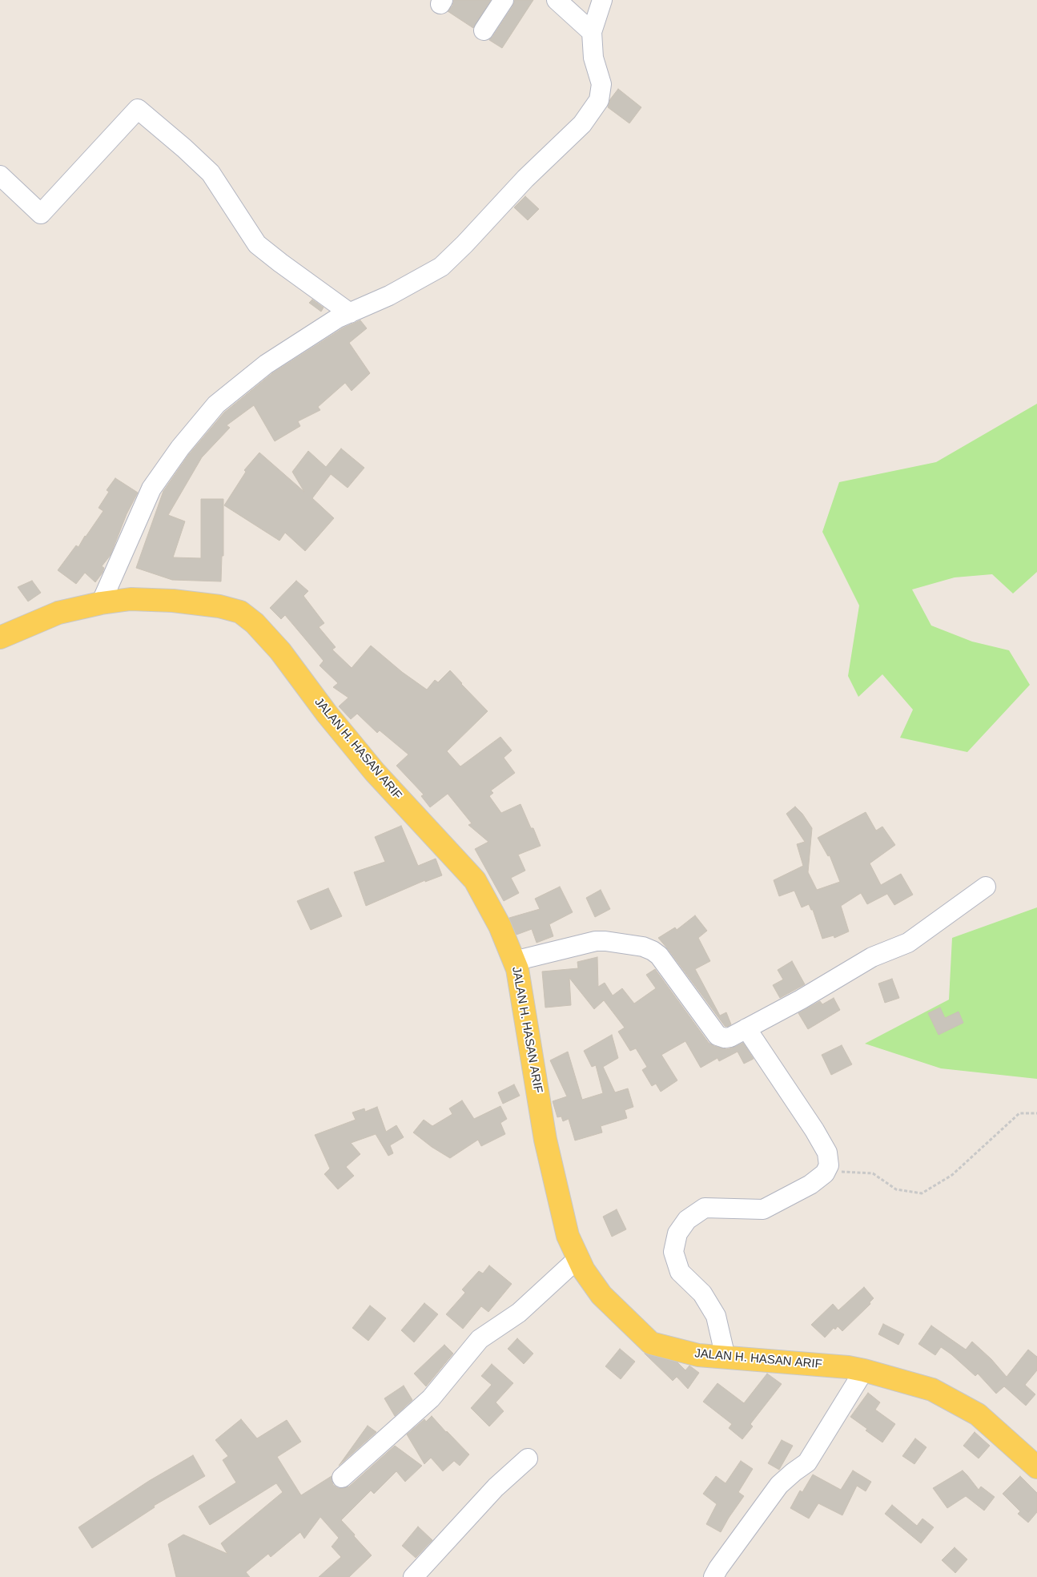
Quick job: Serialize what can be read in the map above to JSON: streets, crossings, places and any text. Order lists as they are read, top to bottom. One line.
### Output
{"streets":{"main road":["JALAN H. HASAN ARIF"]}}
